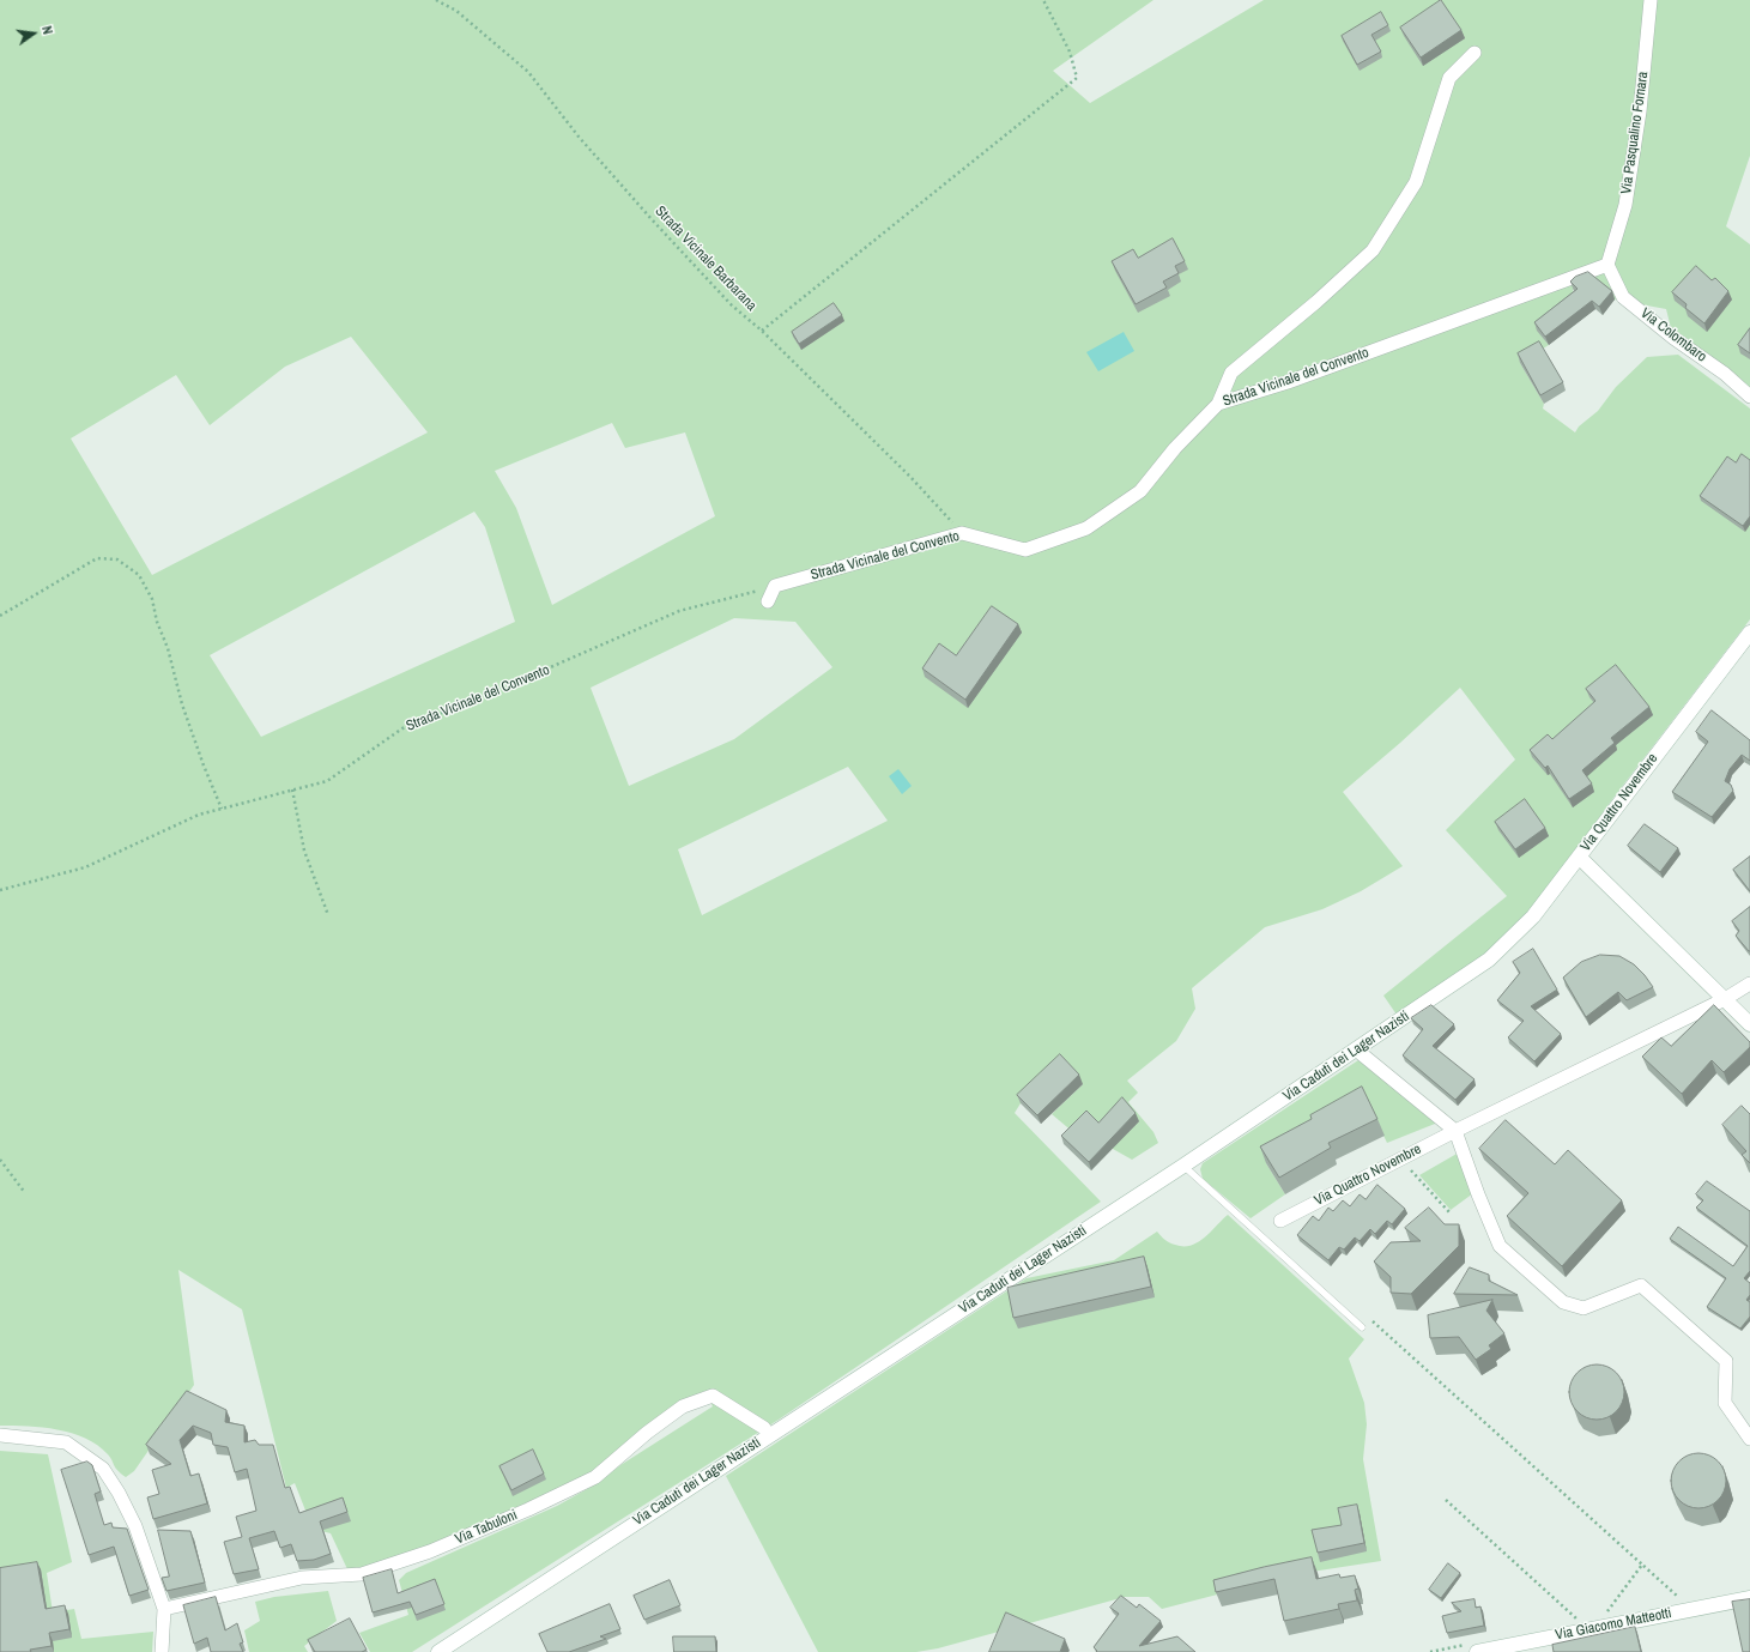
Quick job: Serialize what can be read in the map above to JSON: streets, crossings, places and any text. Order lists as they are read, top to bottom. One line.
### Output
{"streets":{"main road":["Via Quattro Novembre","Via Caduti dei Lager Nazisti","Via Giacomo Matteotti"],"street":["Via Pasqualino Fornara","Via Colombaro","Strada Vicinale del Convento","Via Tabuloni"],"path":["Strada Vicinale Barbarana"]},"crossings":[["Via Pasqualino Fornara","Via Colombaro"],["Via Pasqualino Fornara","Strada Vicinale del Convento"],["Strada Vicinale Barbarana","Strada Vicinale del Convento"],["Via Colombaro","Strada Vicinale del Convento"],["Via Quattro Novembre","Via Caduti dei Lager Nazisti"],["Via Caduti dei Lager Nazisti","Via Tabuloni"]],"north":"right"}
